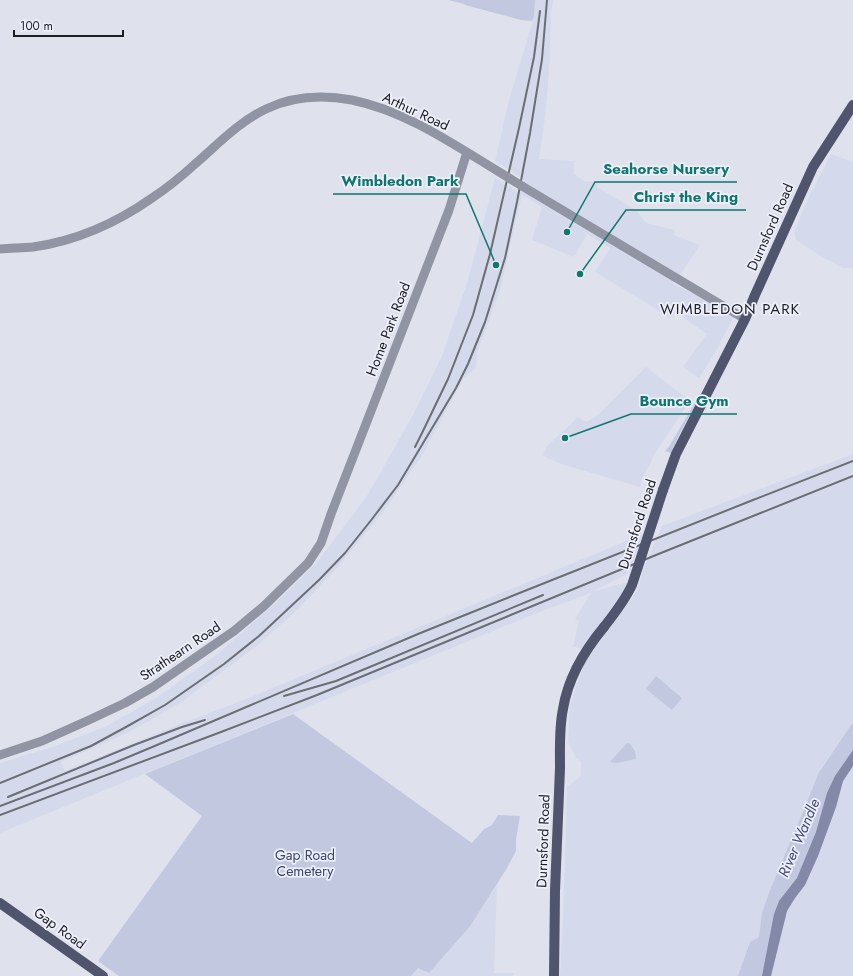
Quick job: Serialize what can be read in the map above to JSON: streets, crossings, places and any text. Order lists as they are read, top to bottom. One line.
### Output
{"streets":{"main road":["Durnsford Road","Gap Road"],"street":["Arthur Road","Home Park Road","Strathearn Road"]},"crossings":[["Arthur Road","Durnsford Road"],["Arthur Road","Home Park Road"],["Home Park Road","Strathearn Road"]],"districts":["WIMBLEDON PARK"],"water":["River Wandle"],"parks":["Gap Road Cemetery"],"places":["Seahorse Nursery","Wimbledon Park","Christ the King","Bounce Gym"],"scale_bar":"100 m"}
